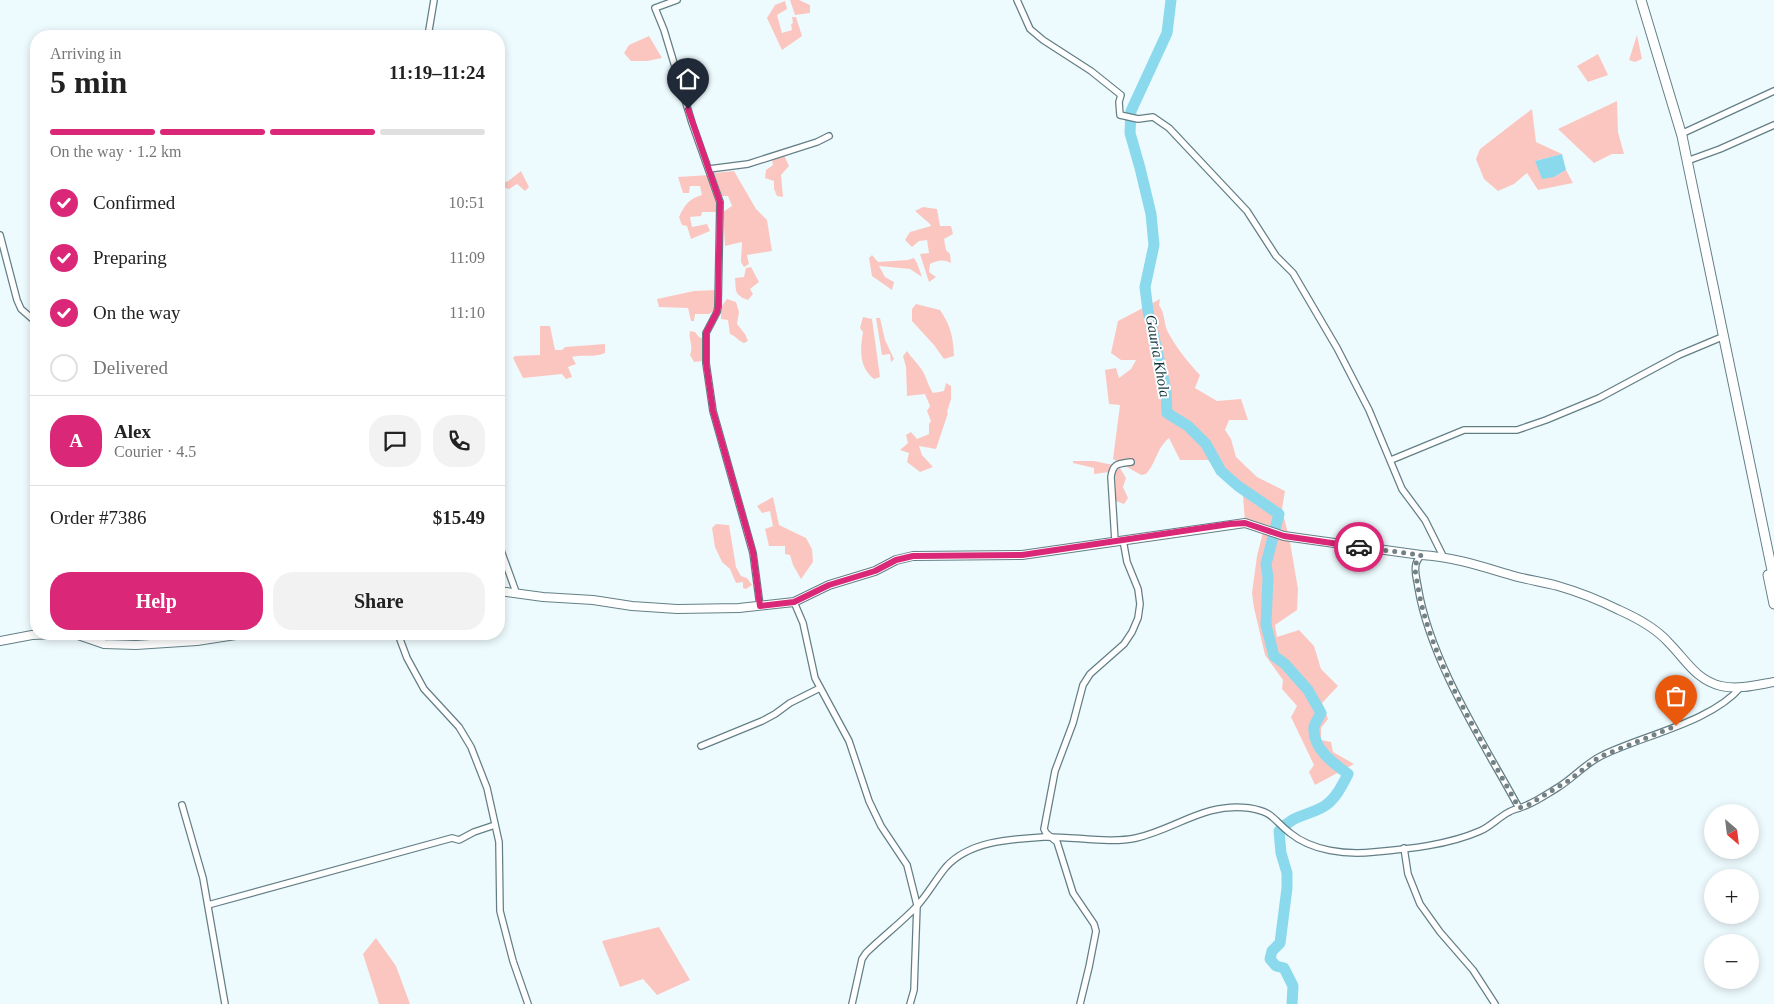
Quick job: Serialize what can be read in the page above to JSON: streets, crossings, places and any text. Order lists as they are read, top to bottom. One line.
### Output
{"water":["Gauria Khola"],"north":"bottom right","page":{"heading":["5 min","Arriving in","11:19–11:24"],"panel":["Alex","Courier · 4.5","Order #7386","$15.49"],"bar":"On the way · 1.2 km","list":[["Confirmed","10:51"],["Preparing","11:09"],["On the way","11:10"],"Delivered"],"round":"A","buttons":["Help","Share"],"map_buttons":["+","−"]}}
